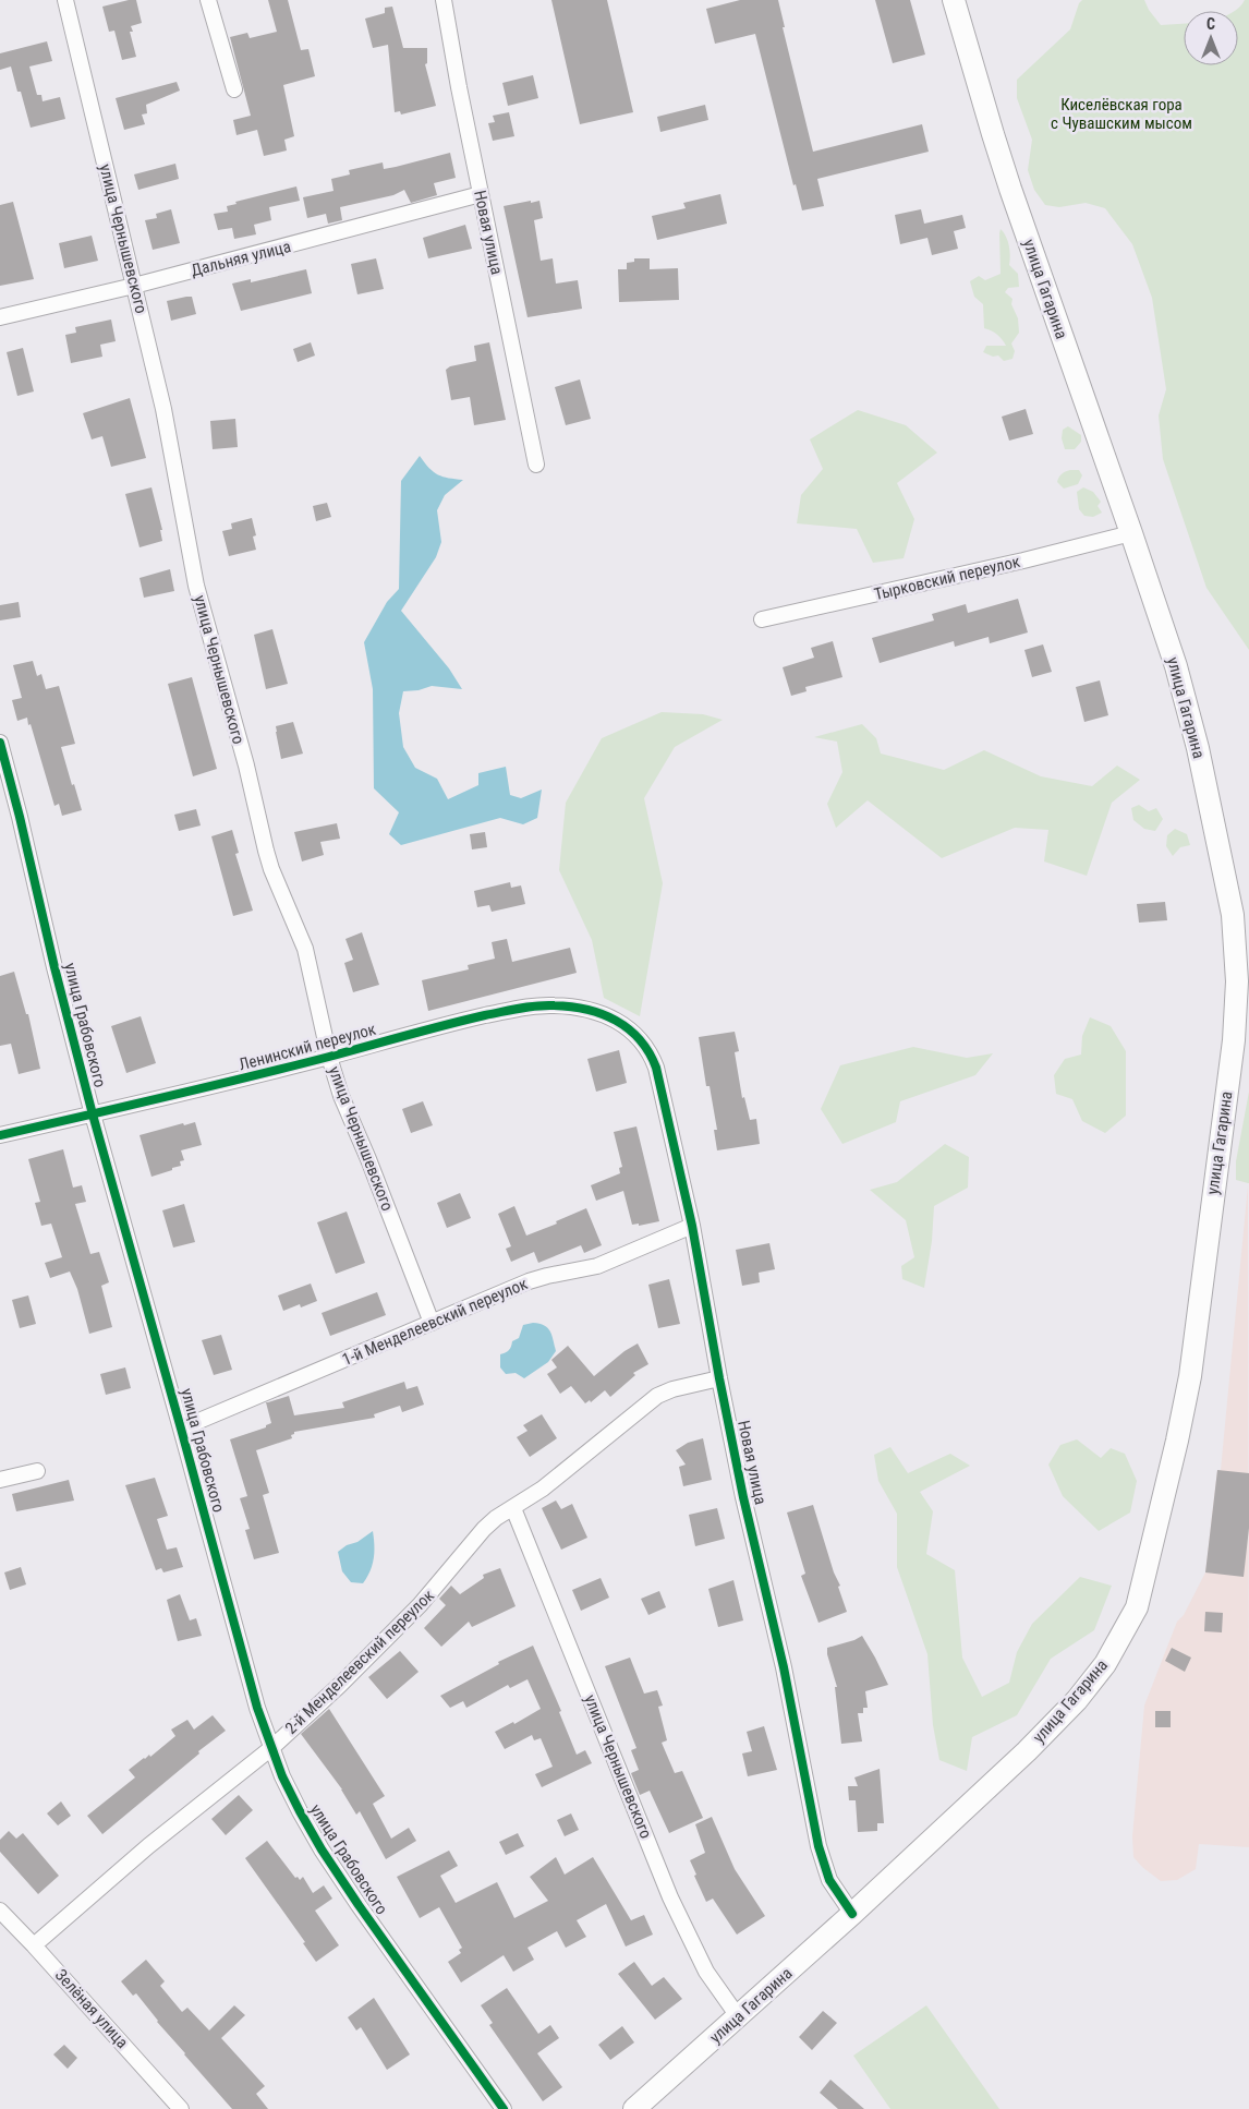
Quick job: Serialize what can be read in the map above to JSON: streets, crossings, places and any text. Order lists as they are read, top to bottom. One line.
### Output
{"streets":{"main road":["улица Гагарина"],"street":["Новая улица","улица Чернышевского","Дальняя улица","Тырковский переулок","улица Грабовского","Ленинский переулок","1-й Менделеевский переулок","2-й Менделеевский переулок","Зелёная улица"]},"crossings":[["Новая улица","Дальняя улица"],["Новая улица","улица Гагарина"],["Новая улица","Ленинский переулок"],["Новая улица","1-й Менделеевский переулок"],["Новая улица","2-й Менделеевский переулок"],["улица Чернышевского","Дальняя улица"],["улица Чернышевского","улица Гагарина"],["улица Чернышевского","Ленинский переулок"],["улица Чернышевского","1-й Менделеевский переулок"],["улица Чернышевского","2-й Менделеевский переулок"],["улица Гагарина","Тырковский переулок"],["улица Грабовского","Ленинский переулок"],["улица Грабовского","1-й Менделеевский переулок"],["улица Грабовского","2-й Менделеевский переулок"],["2-й Менделеевский переулок","Зелёная улица"]],"parks":["Киселёвская гора с Чувашским мысом"],"north":"top"}
